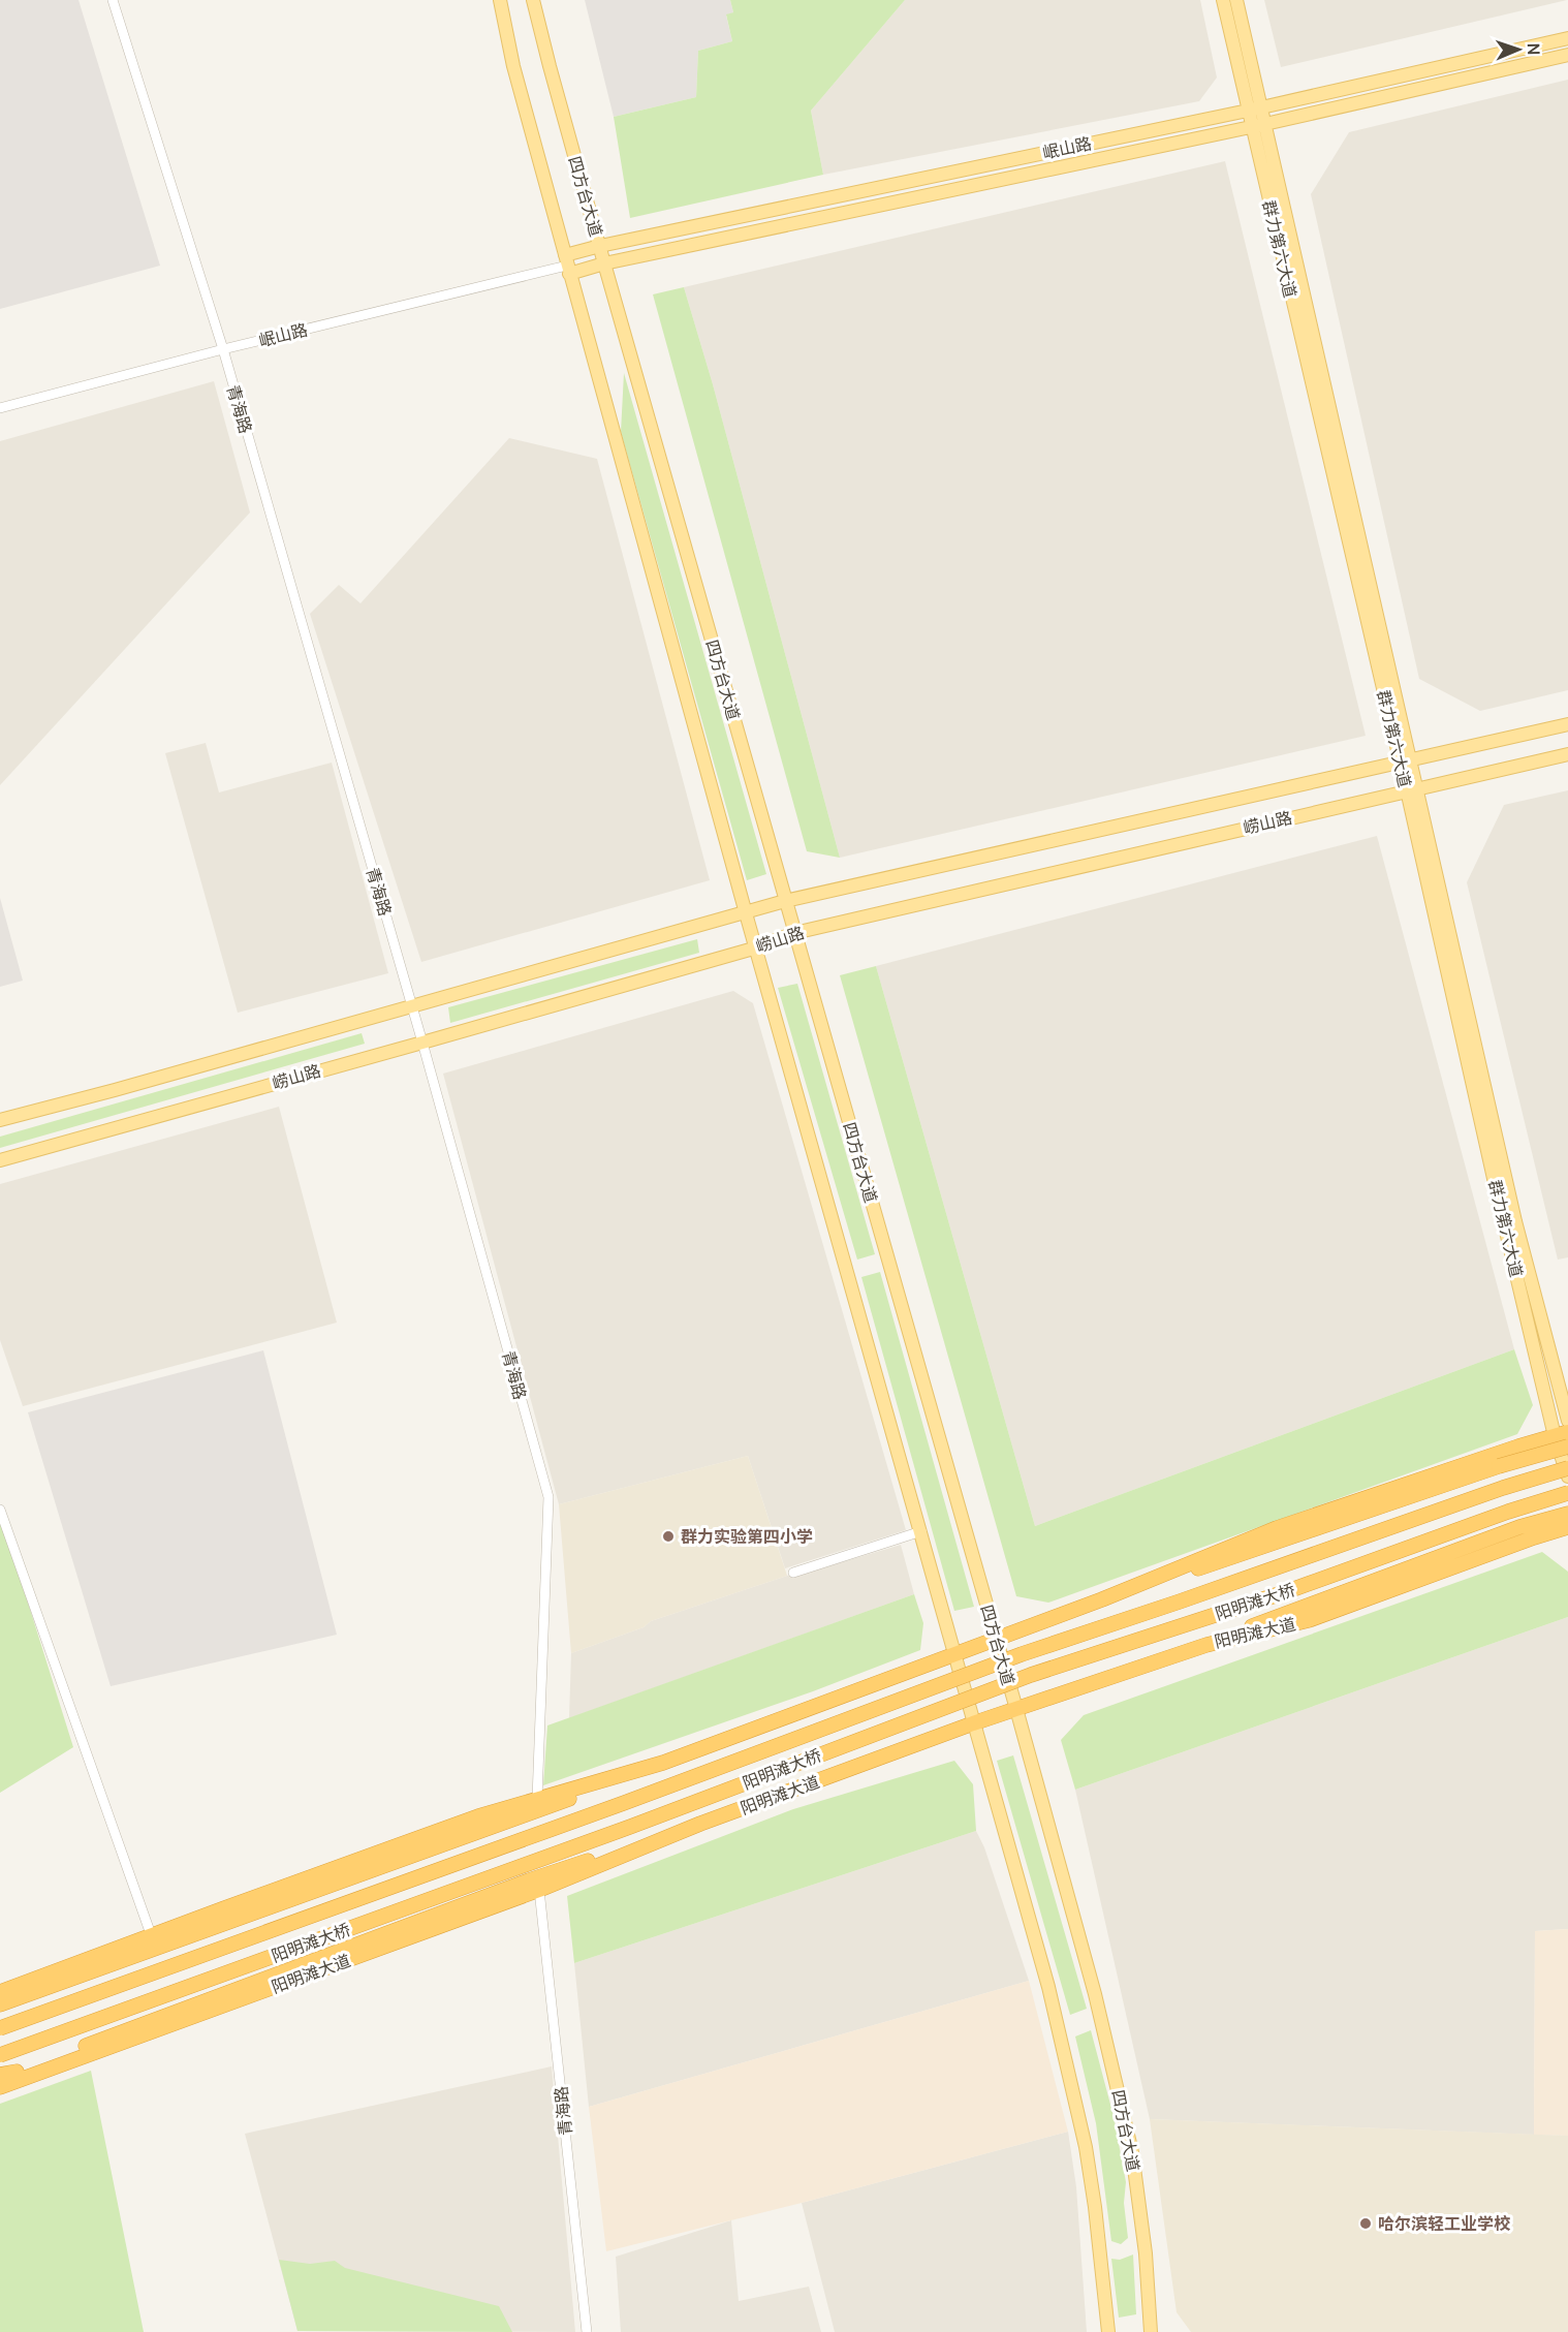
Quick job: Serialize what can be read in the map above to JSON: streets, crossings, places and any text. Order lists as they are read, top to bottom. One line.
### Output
{"streets":{"highway":["阳明滩大桥","阳明滩大道"],"main road":["岷山路","四方台大道","群力第六大道","崂山路"],"street":["青海路"]},"crossings":[["岷山路","四方台大道"],["岷山路","群力第六大道"],["岷山路","青海路"],["四方台大道","崂山路"],["四方台大道","阳明滩大道"],["群力第六大道","崂山路"],["青海路","崂山路"],["青海路","阳明滩大道"]],"places":["群力实验第四小学","哈尔滨轻工业学校"],"north":"right"}
